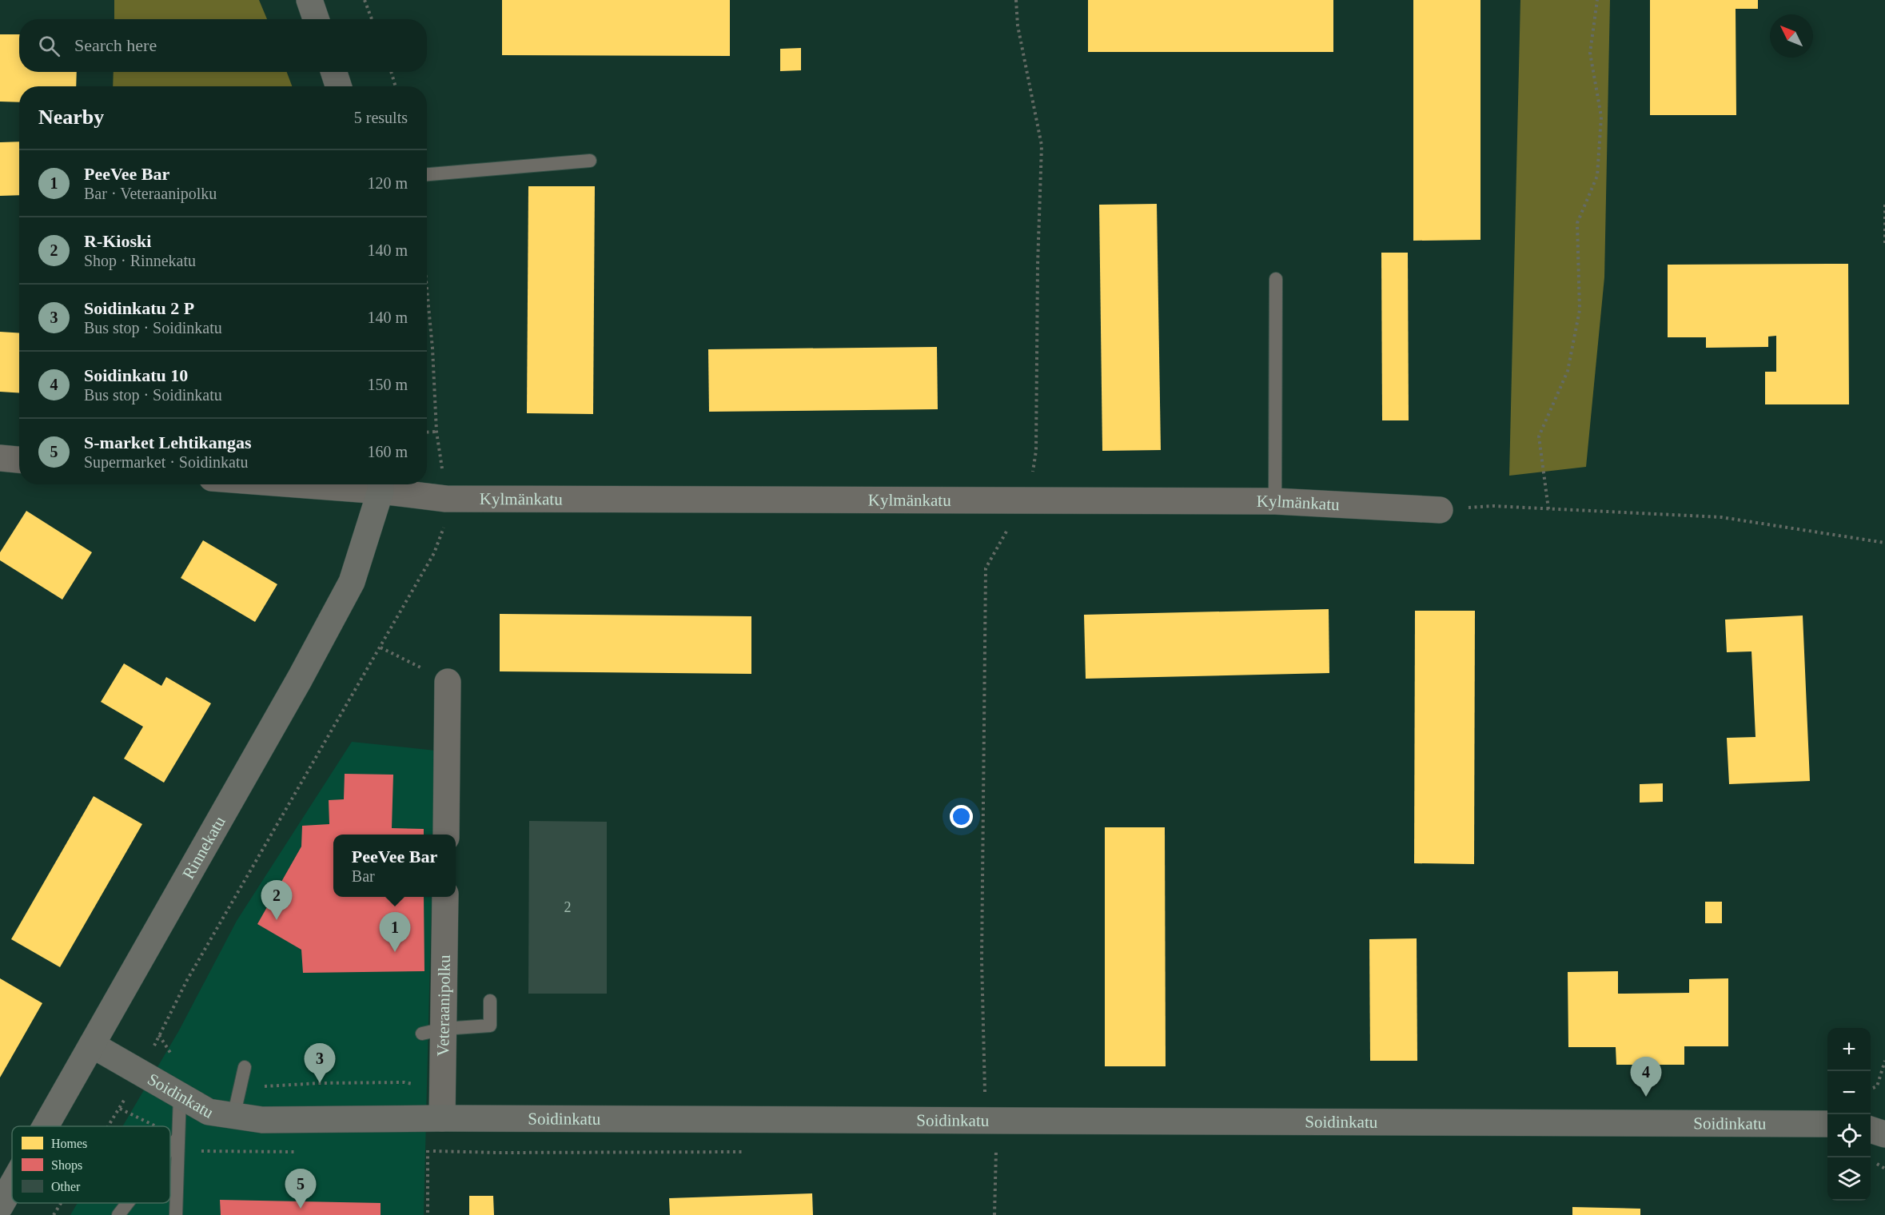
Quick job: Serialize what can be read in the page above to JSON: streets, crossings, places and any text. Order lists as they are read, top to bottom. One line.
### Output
{"streets":{"street":["Kylmänkatu","Rinnekatu","Veteraanipolku","Soidinkatu"]},"crossings":[["Kylmänkatu","Rinnekatu"],["Rinnekatu","Soidinkatu"],["Veteraanipolku","Soidinkatu"]],"house_numbers":["2"],"legend":["Homes","Shops","Other"],"north":"top left","page":{"search":"Search here","heading":["Nearby","5 results"],"list":[{"mark":"1","name":"PeeVee Bar","note":"Bar · Veteraanipolku","value":"120 m"},{"mark":"2","name":"R-Kioski","note":"Shop · Rinnekatu","value":"140 m"},{"mark":"3","name":"Soidinkatu 2 P","note":"Bus stop · Soidinkatu","value":"140 m"},{"mark":"4","name":"Soidinkatu 10","note":"Bus stop · Soidinkatu","value":"150 m"},{"mark":"5","name":"S-market Lehtikangas","note":"Supermarket · Soidinkatu","value":"160 m"}],"popup":["PeeVee Bar","Bar"],"pins":["2","1","3","4","5"],"map_buttons":["+","−"]}}
